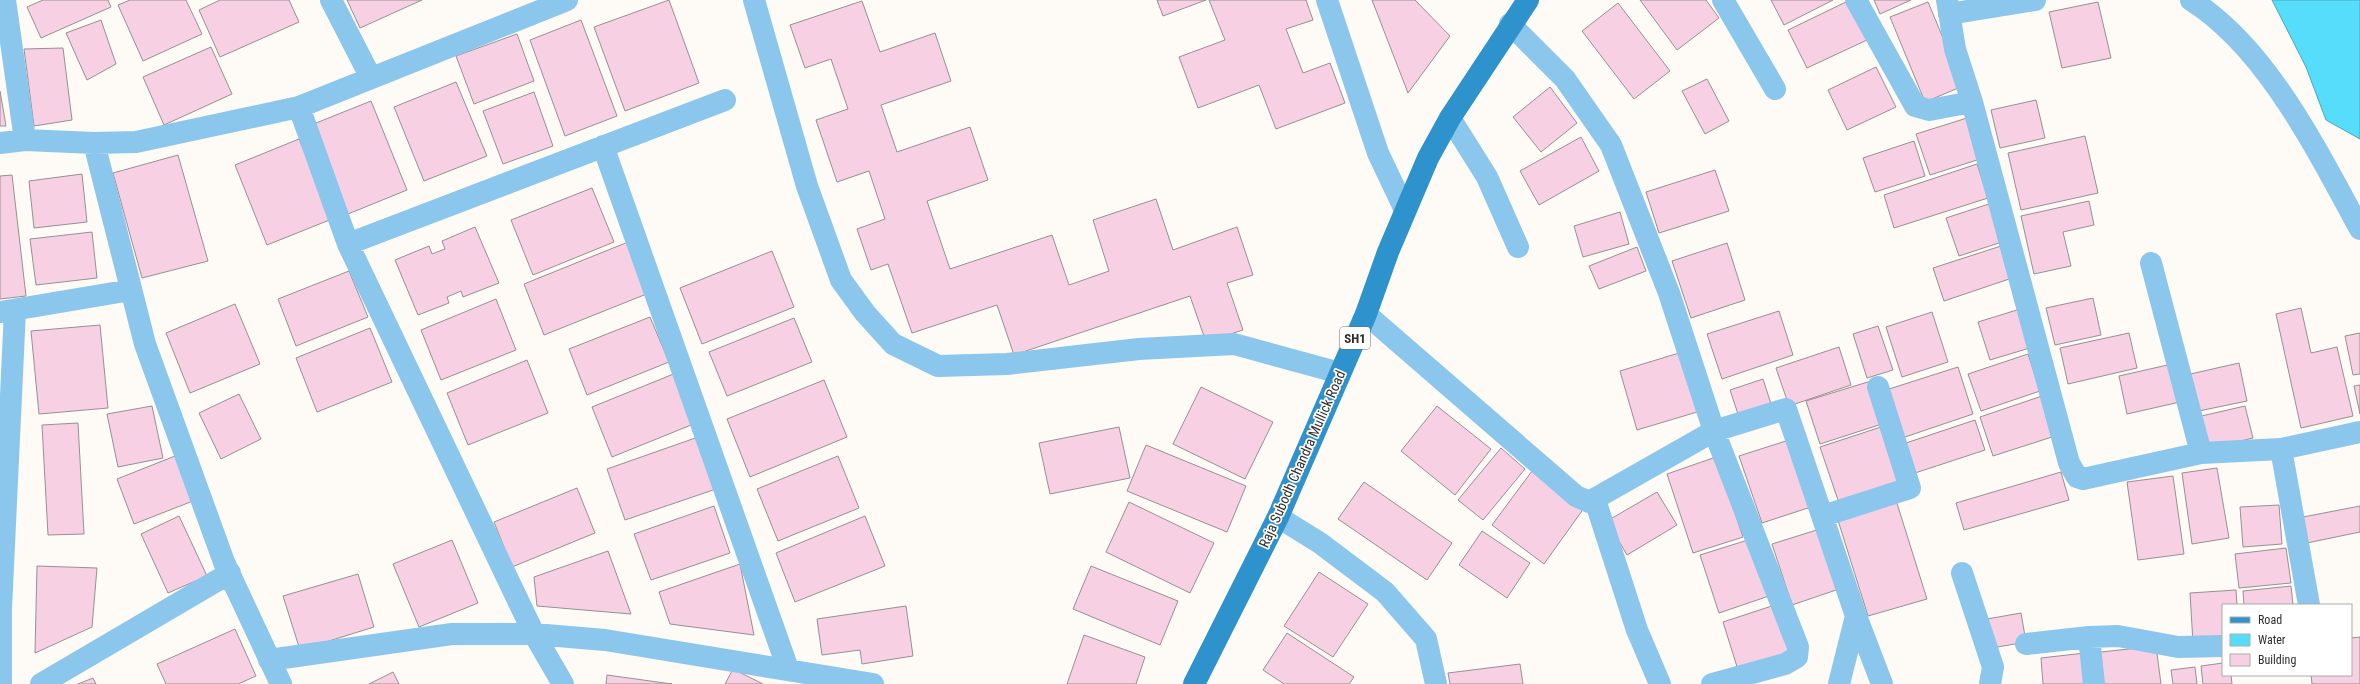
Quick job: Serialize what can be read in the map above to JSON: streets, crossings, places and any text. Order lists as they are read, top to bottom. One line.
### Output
{"streets":{"main road":["SH1","Raja Subodh Chandra Mullick Road"]},"legend":["Road","Water","Building"]}
